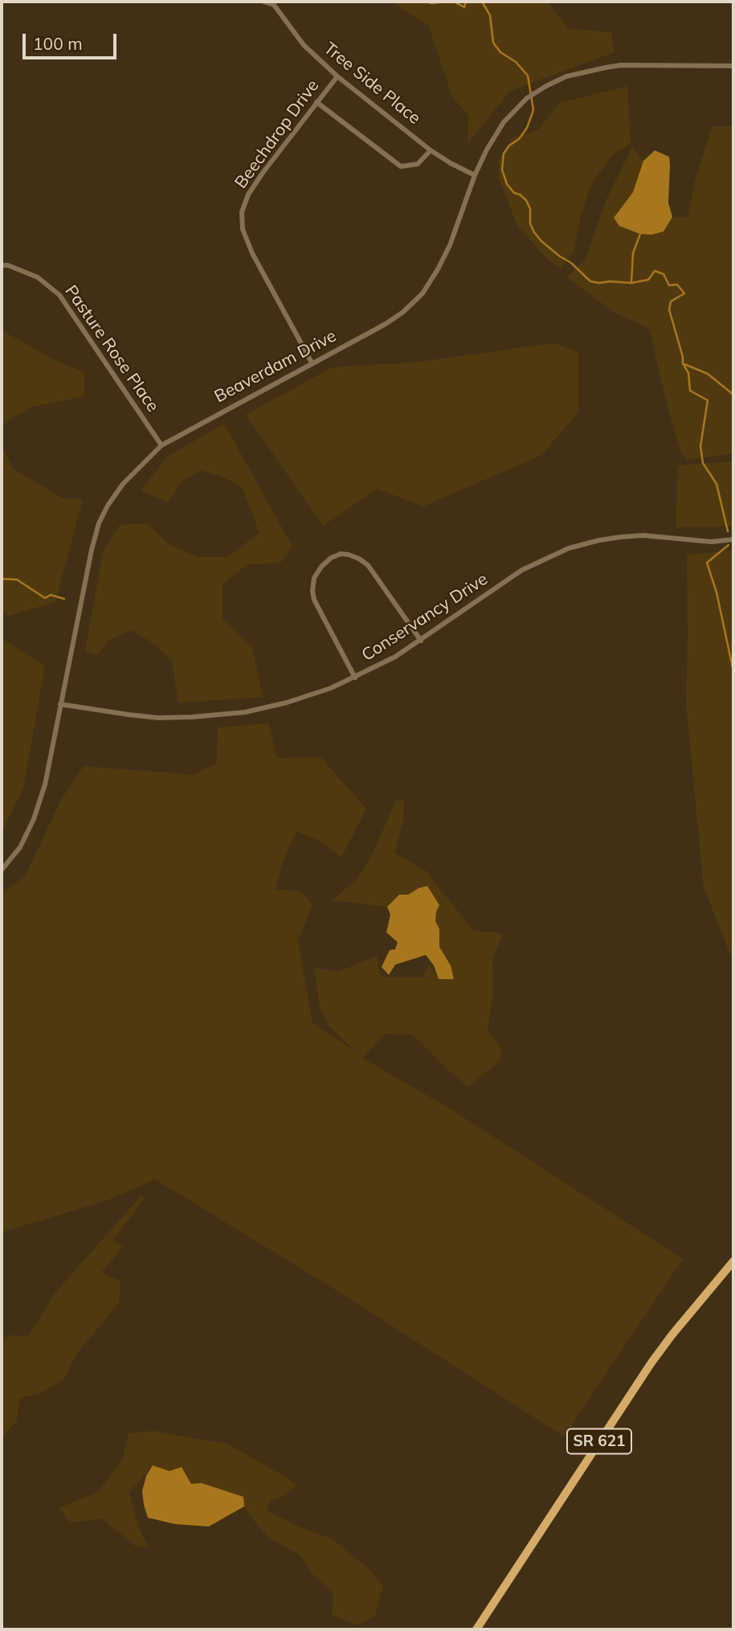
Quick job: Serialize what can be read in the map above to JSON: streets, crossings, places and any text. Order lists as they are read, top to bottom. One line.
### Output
{"streets":{"main road":["SR 621"],"street":["Tree Side Place","Beechdrop Drive","Pasture Rose Place","Beaverdam Drive","Conservancy Drive"]},"crossings":[["Tree Side Place","Beechdrop Drive"],["Tree Side Place","Beaverdam Drive"],["Beechdrop Drive","Beaverdam Drive"],["Pasture Rose Place","Beaverdam Drive"],["Beaverdam Drive","Conservancy Drive"]],"scale_bar":"100 m"}
